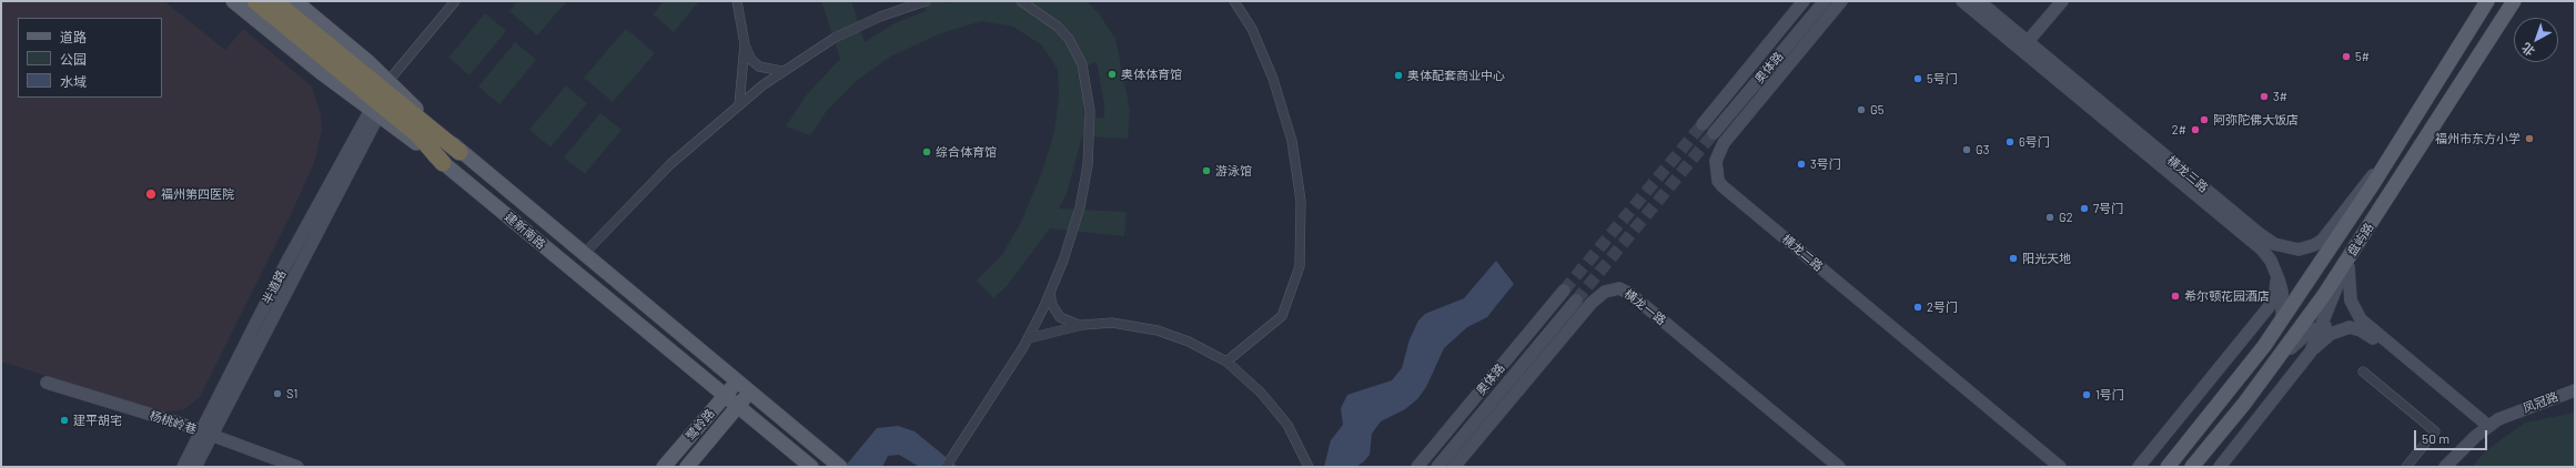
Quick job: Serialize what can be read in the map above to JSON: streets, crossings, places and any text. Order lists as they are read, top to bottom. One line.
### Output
{"streets":{"main road":["建新南路","盘屿路","鹭岭路"],"street":["奥体路","横龙三路","横龙二路","半道路","横龙一路","凤冠路","杨桃岭巷"]},"crossings":[["横龙三路","盘屿路"],["建新南路","半道路"],["建新南路","鹭岭路"],["半道路","杨桃岭巷"]],"places":["5#","奥体体育馆","奥体配套商业中心","5号门","3#","G5","阿弥陀佛大饭店","2#","福州市东方小学","6号门","G3","综合体育馆","3号门","游泳馆","福州第四医院","7号门","G2","阳光天地","希尔顿花园酒店","2号门","S1","1号门","建平胡宅"],"legend":["道路","公园","水域"],"scale_bar":"50 m","north":"bottom left"}
